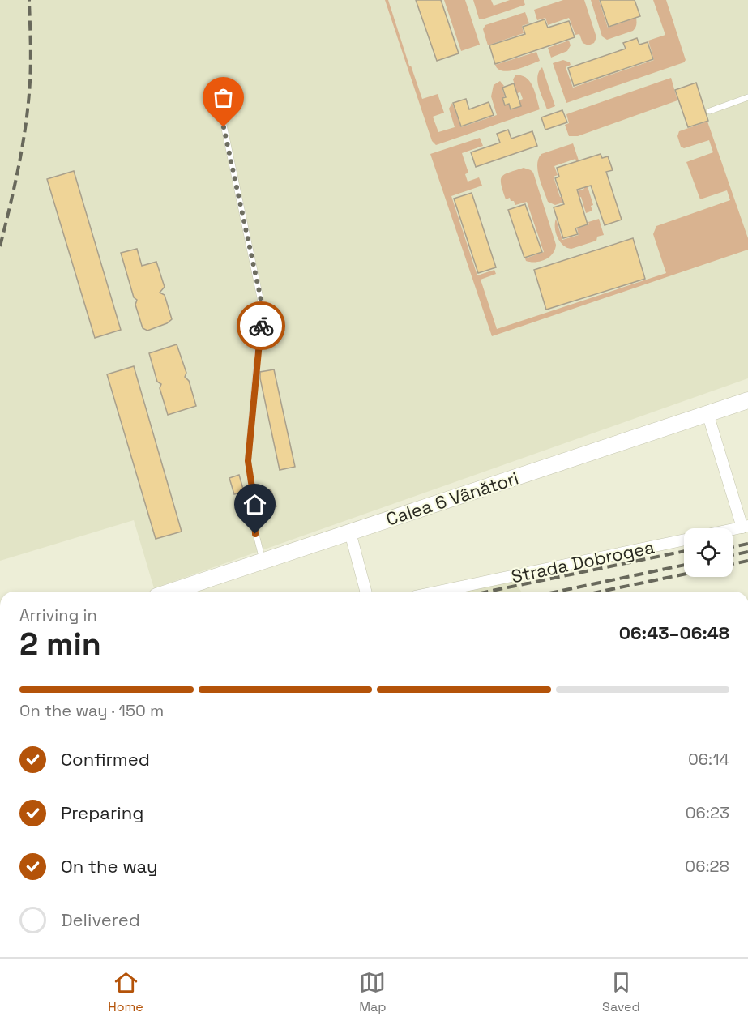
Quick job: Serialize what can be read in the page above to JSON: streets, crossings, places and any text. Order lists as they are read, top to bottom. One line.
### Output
{"streets":{"main road":["Calea 6 Vânători"],"street":["Strada Dobrogea"]},"page":{"heading":["2 min","Arriving in","06:43–06:48"],"bar":"On the way · 150 m","list":[["Confirmed","06:14"],["Preparing","06:23"],["On the way","06:28"],"Delivered"],"tabs":["Home","Map","Saved"]}}
